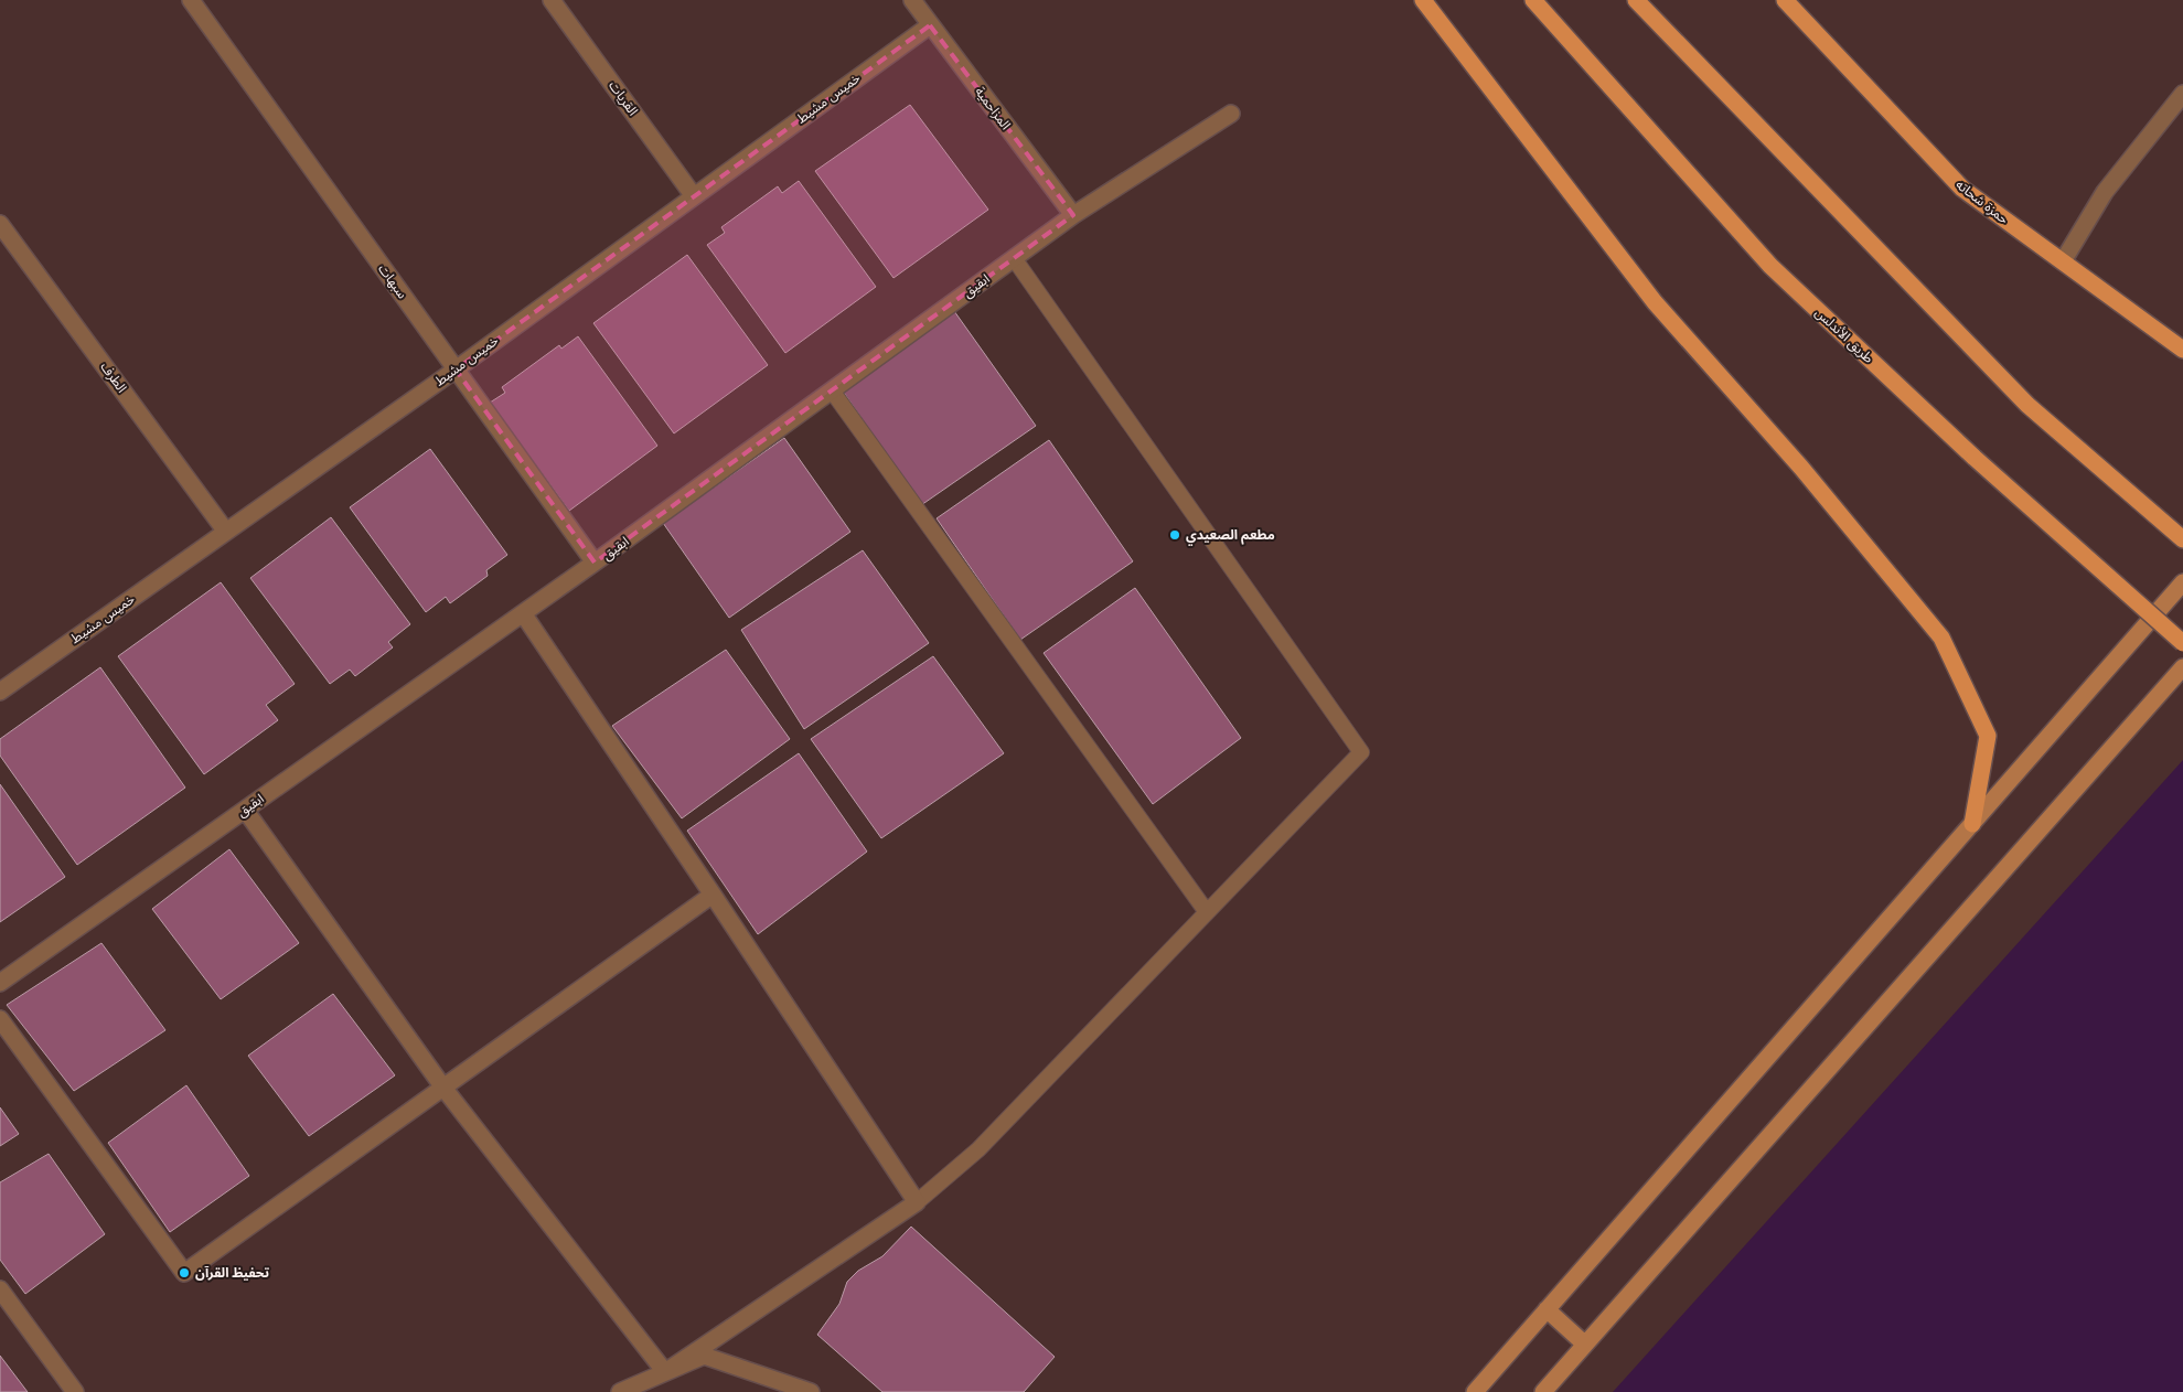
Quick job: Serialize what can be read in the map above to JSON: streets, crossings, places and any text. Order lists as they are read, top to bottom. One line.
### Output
{"streets":{"main road":["حمزة شحاته","طريق الأندلس"],"street":["القريات","خميس مشيط","المزاحمية","سبهات","ابقيق","الطرف"]},"crossings":[["القريات","خميس مشيط"],["خميس مشيط","المزاحمية"],["خميس مشيط","سبهات"],["خميس مشيط","الطرف"],["المزاحمية","ابقيق"],["سبهات","ابقيق"]],"places":["مطعم الصعيدي","تحفيظ القرآن"]}
